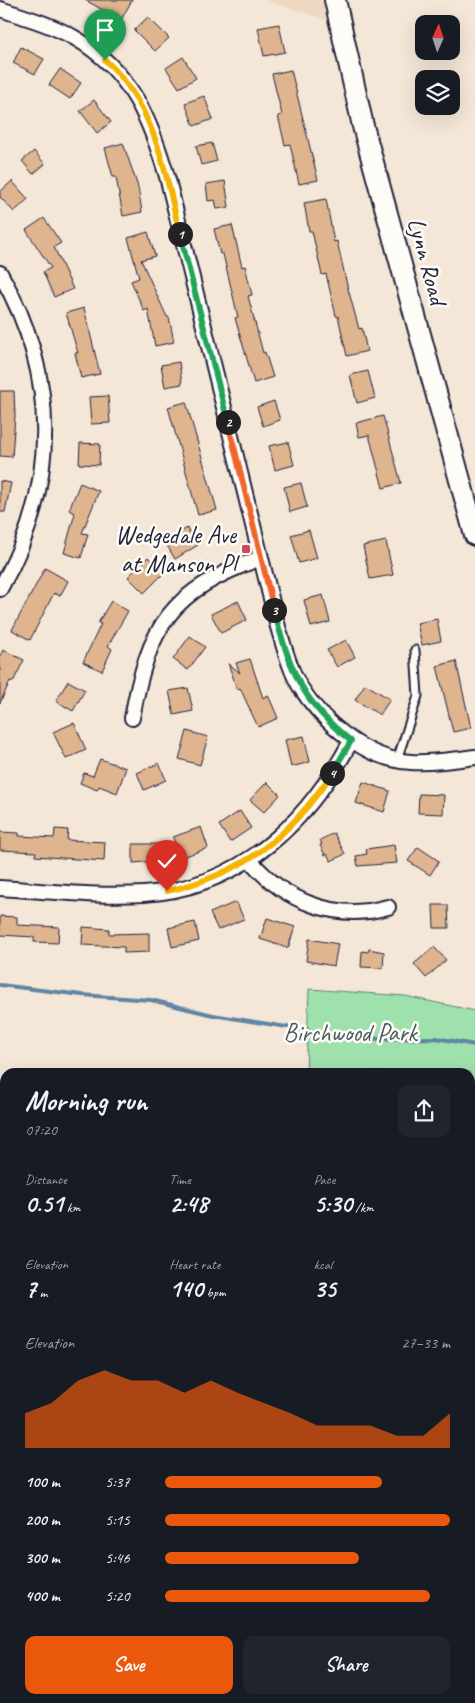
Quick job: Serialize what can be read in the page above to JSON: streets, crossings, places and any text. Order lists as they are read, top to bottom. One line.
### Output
{"streets":{"street":["Lynn Road"]},"parks":["Birchwood Park"],"places":{"transit":["Wedgedale Ave at Manson Pl"]},"north":"top","page":{"pins":["1","2","3","4"],"heading":["Morning run","07:20"],"stats":[["Distance","0.51 km"],["Time","2:48"],["Pace","5:30 /km"],["Elevation","7 m"],["Heart rate","140 bpm"],["kcal","35"]],"chart":["Elevation","27–33 m"],"list":[{"name":"100 m","note":"5:37"},{"name":"200 m","note":"5:15"},{"name":"300 m","note":"5:46"},{"name":"400 m","note":"5:20"}],"buttons":["Save","Share"]}}
